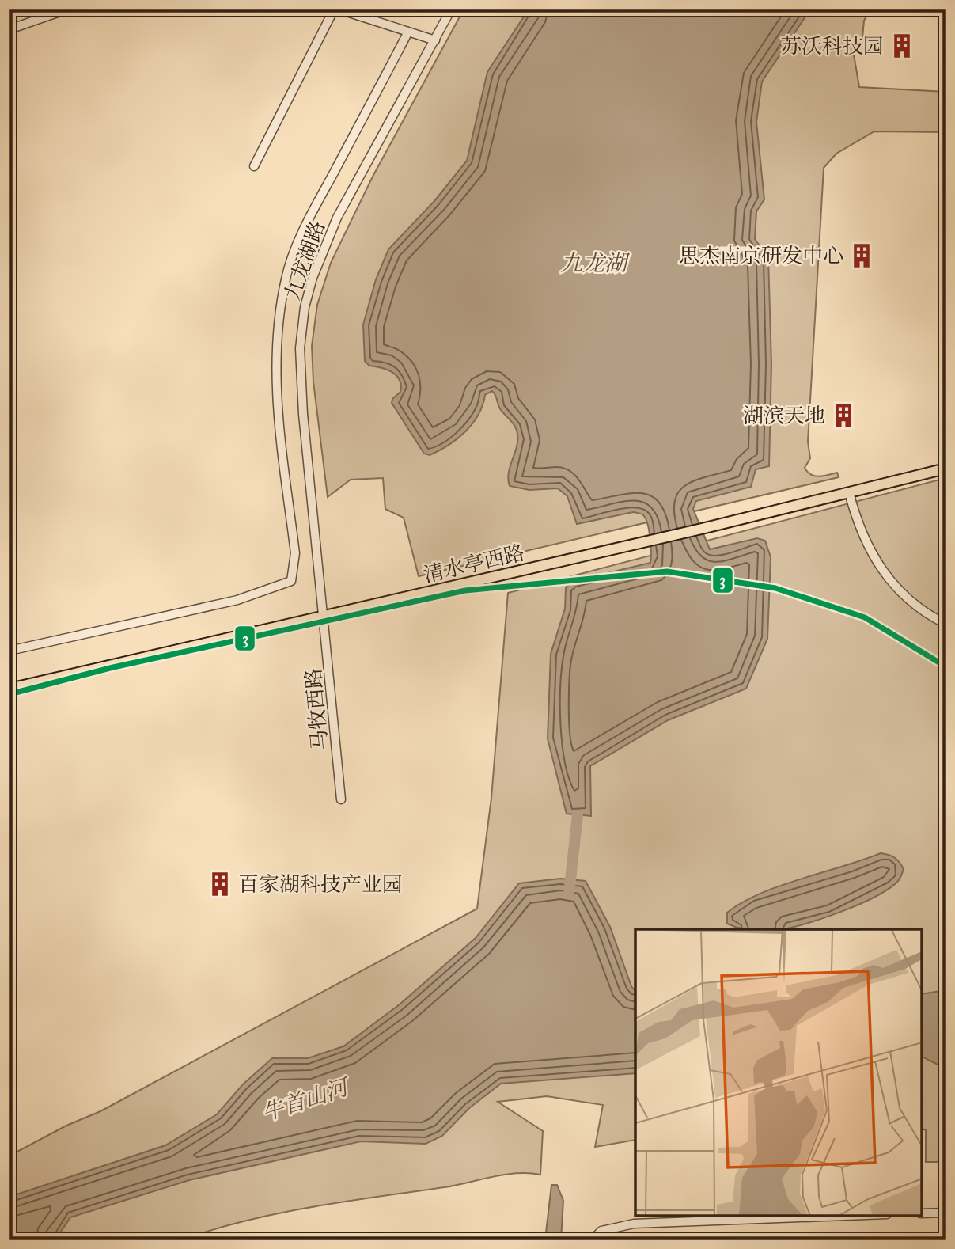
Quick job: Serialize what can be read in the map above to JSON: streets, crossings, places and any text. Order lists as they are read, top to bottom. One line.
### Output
{"streets":{"main road":["清水亭西路"],"street":["九龙湖路","马牧西路"]},"crossings":[["九龙湖路","清水亭西路"],["九龙湖路","马牧西路"],["清水亭西路","马牧西路"]],"water":["九龙湖","牛首山河"],"places":{"building":["苏沃科技园","思杰南京研发中心","湖滨天地","百家湖科技产业园"]},"lines":["transit line 3"]}
